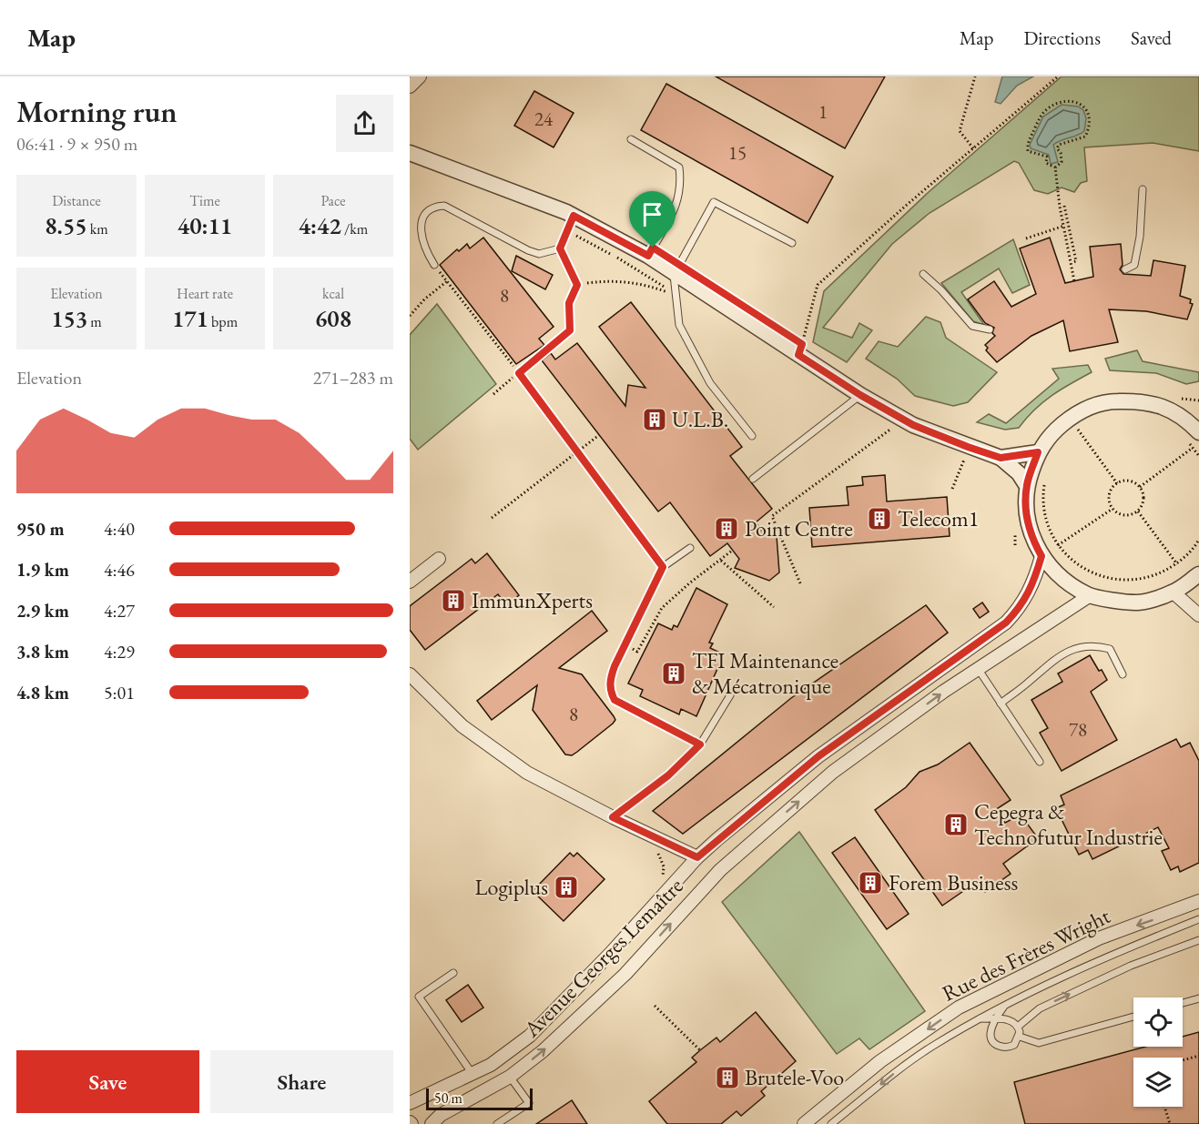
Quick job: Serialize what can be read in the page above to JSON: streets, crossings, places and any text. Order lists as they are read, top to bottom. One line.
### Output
{"streets":{"street":["Rue des Frères Wright","Avenue Georges Lemaître"]},"one_way":["Rue des Frères Wright"],"places":{"building":["U.L.B.","Telecom1","Point Centre","ImmunXperts","TFI Maintenance & Mécatronique","Cepegra & Technofutur Industrie","Forem Business","Logiplus","Brutele-Voo"]},"house_numbers":["1","24","15","8","8","78"],"scale_bar":"50 m","page":{"header":"Map","nav":["Map","Directions","Saved"],"heading":["Morning run","06:41 · 9 × 950 m"],"stats":[["Distance","8.55 km"],["Time","40:11"],["Pace","4:42 /km"],["Elevation","153 m"],["Heart rate","171 bpm"],["kcal","608"]],"chart":["Elevation","271–283 m"],"list":[{"name":"950 m","note":"4:40"},{"name":"1.9 km","note":"4:46"},{"name":"2.9 km","note":"4:27"},{"name":"3.8 km","note":"4:29"},{"name":"4.8 km","note":"5:01"}],"buttons":["Save","Share"],"scale":"50 m"}}
